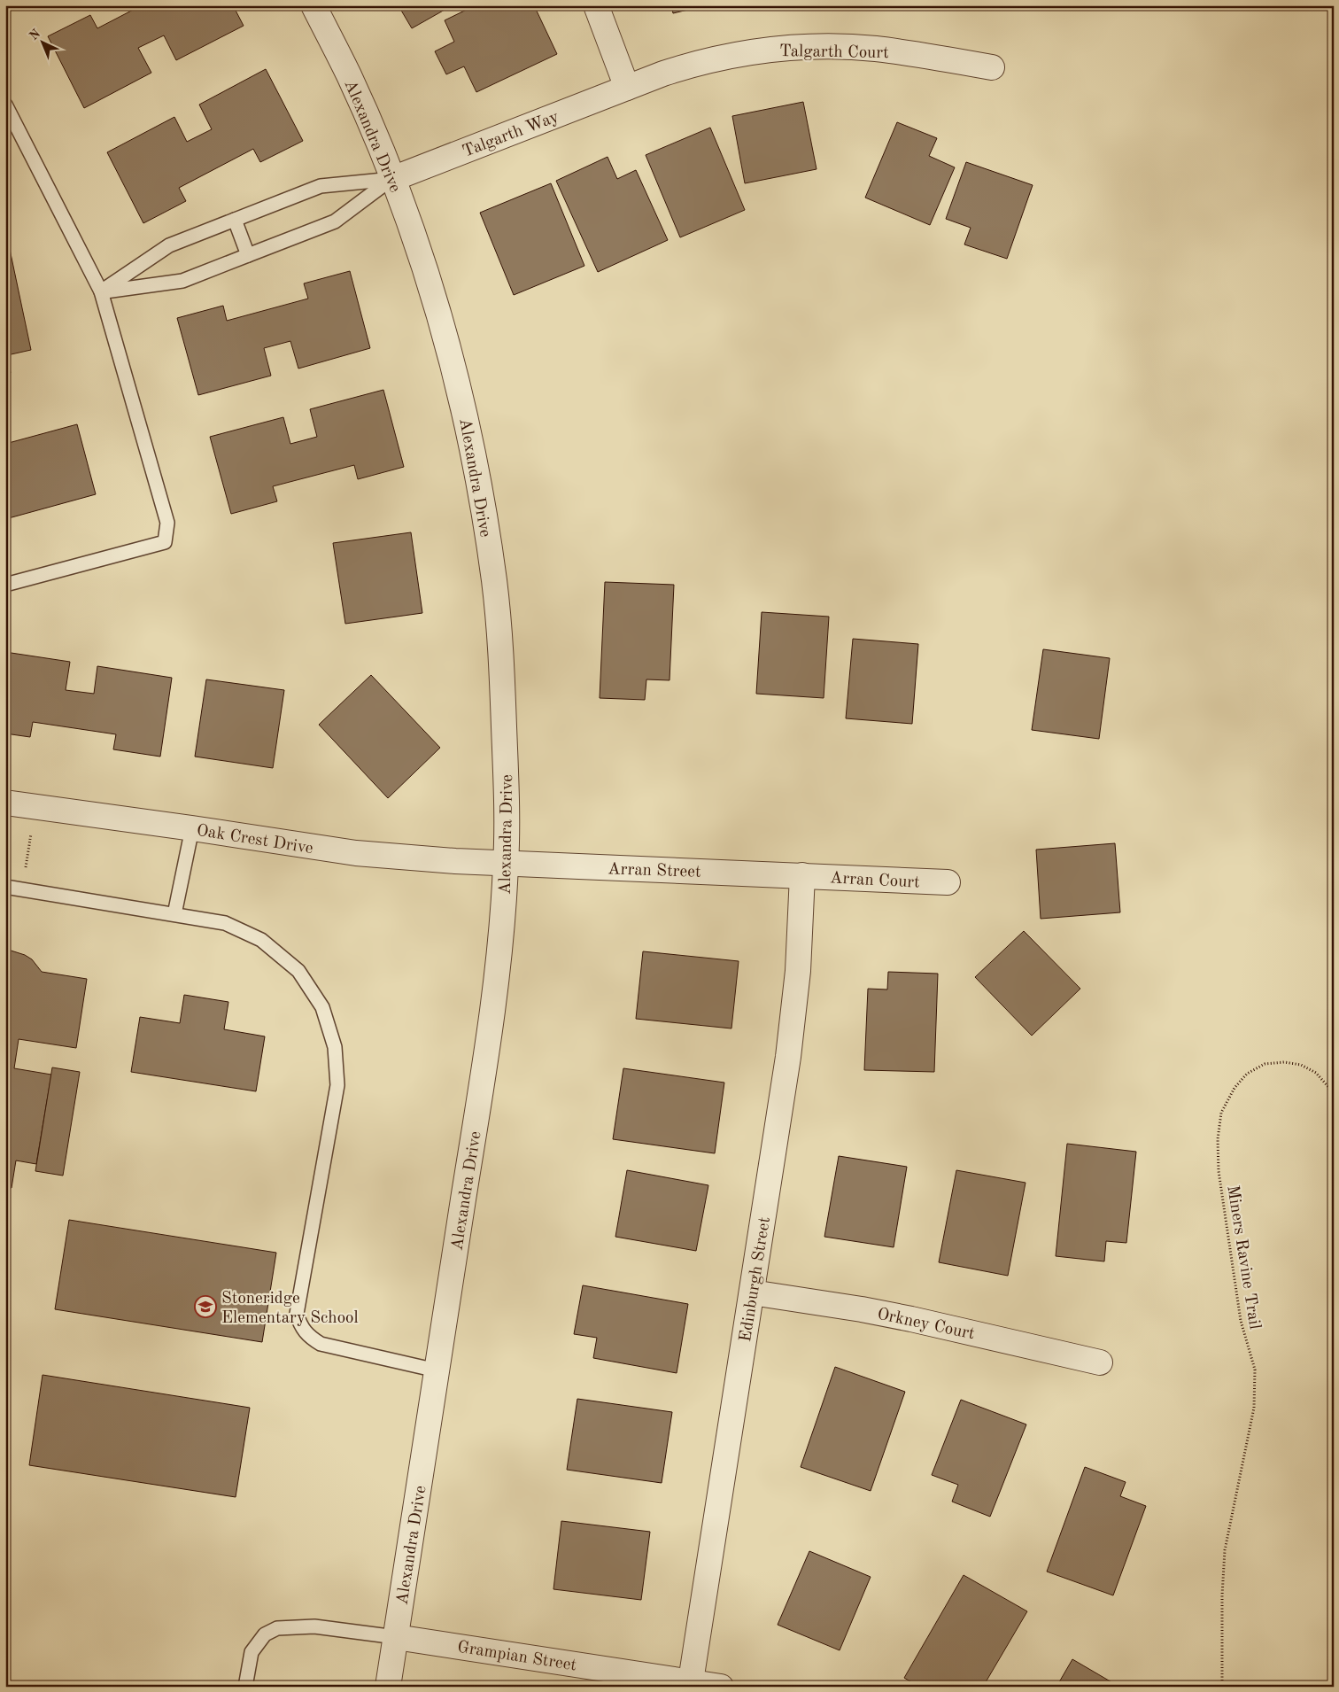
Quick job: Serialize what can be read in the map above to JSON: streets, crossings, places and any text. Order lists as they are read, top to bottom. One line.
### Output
{"streets":{"street":["Talgarth Court","Talgarth Way","Alexandra Drive","Oak Crest Drive","Arran Street","Arran Court","Edinburgh Street","Orkney Court","Grampian Street"],"path":["Miners Ravine Trail"]},"crossings":[["Talgarth Court","Talgarth Way"],["Talgarth Way","Alexandra Drive"],["Alexandra Drive","Oak Crest Drive"],["Alexandra Drive","Arran Street"],["Alexandra Drive","Grampian Street"],["Oak Crest Drive","Arran Street"],["Arran Street","Arran Court"],["Arran Street","Edinburgh Street"],["Arran Court","Edinburgh Street"],["Edinburgh Street","Orkney Court"],["Edinburgh Street","Grampian Street"]],"places":{"school or university":["Stoneridge Elementary School"]},"north":"top left"}
